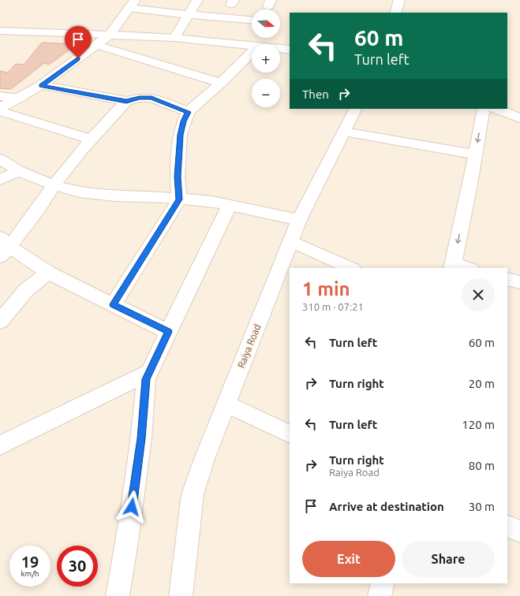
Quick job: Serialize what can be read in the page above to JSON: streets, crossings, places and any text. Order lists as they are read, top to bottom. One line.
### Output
{"streets":{"street":["Raiya Road"]},"north":"right","page":{"map_buttons":["+","−"],"turn":["60 m","Turn left"],"then":"Then","heading":["1 min","310 m · 07:21"],"list":[{"name":"Turn left","value":"60 m"},{"name":"Turn right","value":"20 m"},{"name":"Turn left","value":"120 m"},{"name":"Turn right","note":"Raiya Road","value":"80 m"},{"name":"Arrive at destination","value":"30 m"}],"buttons":["Exit","Share"],"speed":"19 km/h","limit":"30"}}
